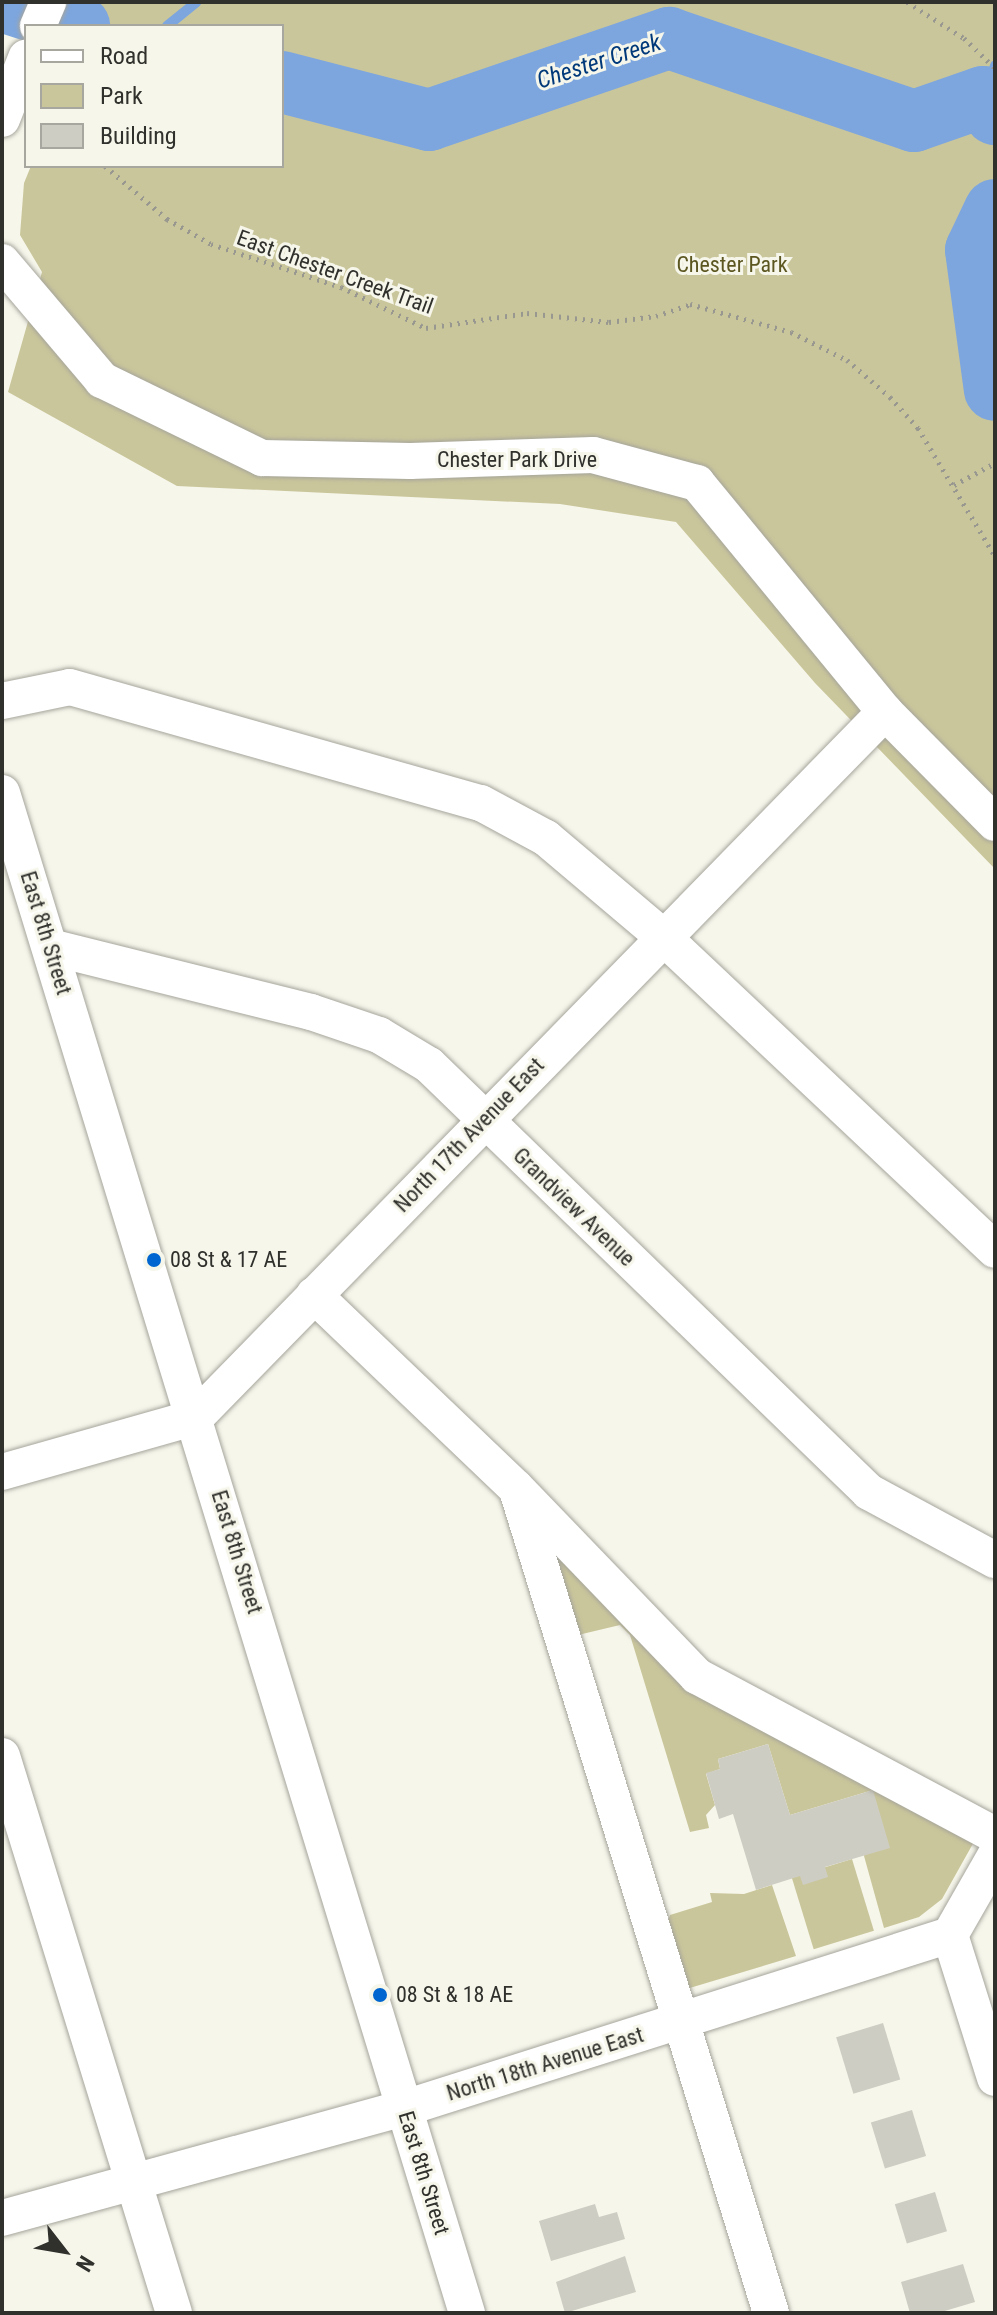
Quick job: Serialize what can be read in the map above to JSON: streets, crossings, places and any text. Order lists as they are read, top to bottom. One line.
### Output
{"streets":{"street":["Chester Park Drive","East 8th Street","North 17th Avenue East","Grandview Avenue","North 18th Avenue East"],"path":["East Chester Creek Trail"]},"crossings":[["Chester Park Drive","North 17th Avenue East"],["East 8th Street","North 17th Avenue East"],["East 8th Street","Grandview Avenue"],["East 8th Street","North 18th Avenue East"],["North 17th Avenue East","Grandview Avenue"]],"water":["Chester Creek"],"parks":["Chester Park"],"places":["08 St & 17 AE","08 St & 18 AE"],"legend":["Road","Park","Building"],"north":"bottom right"}
